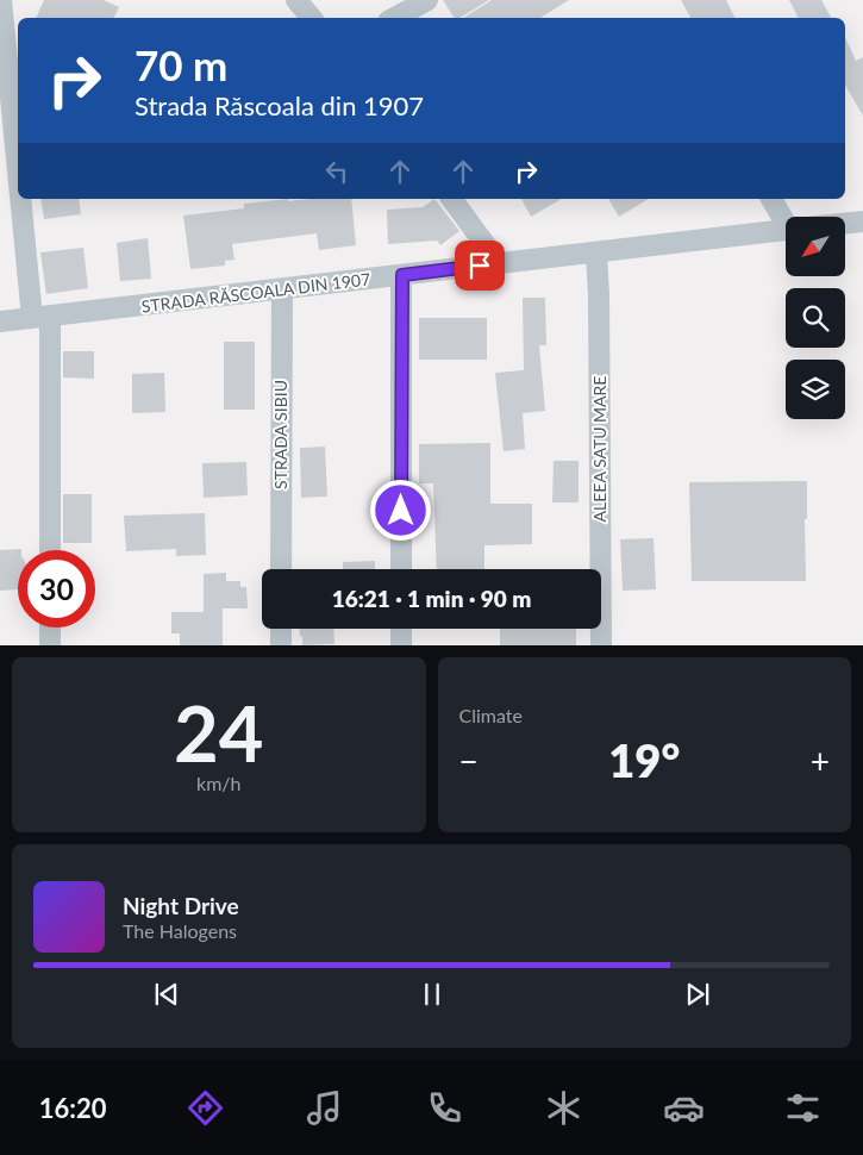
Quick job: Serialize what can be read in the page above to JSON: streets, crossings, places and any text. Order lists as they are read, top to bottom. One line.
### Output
{"streets":{"street":["STRADA RĂSCOALA DIN 1907","STRADA SIBIU","ALEEA SATU MARE"]},"crossings":[["STRADA RĂSCOALA DIN 1907","STRADA SIBIU"],["STRADA RĂSCOALA DIN 1907","ALEEA SATU MARE"]],"north":"bottom left","page":{"turn":["70 m","Strada Răscoala din 1907"],"limit":"30","trip":"16:21 · 1 min · 90 m","tile":[["24","km/h"],"Climate"],"heat":["−","19°","+"],"song":["Night Drive","The Halogens"],"tabs":"16:20"}}
